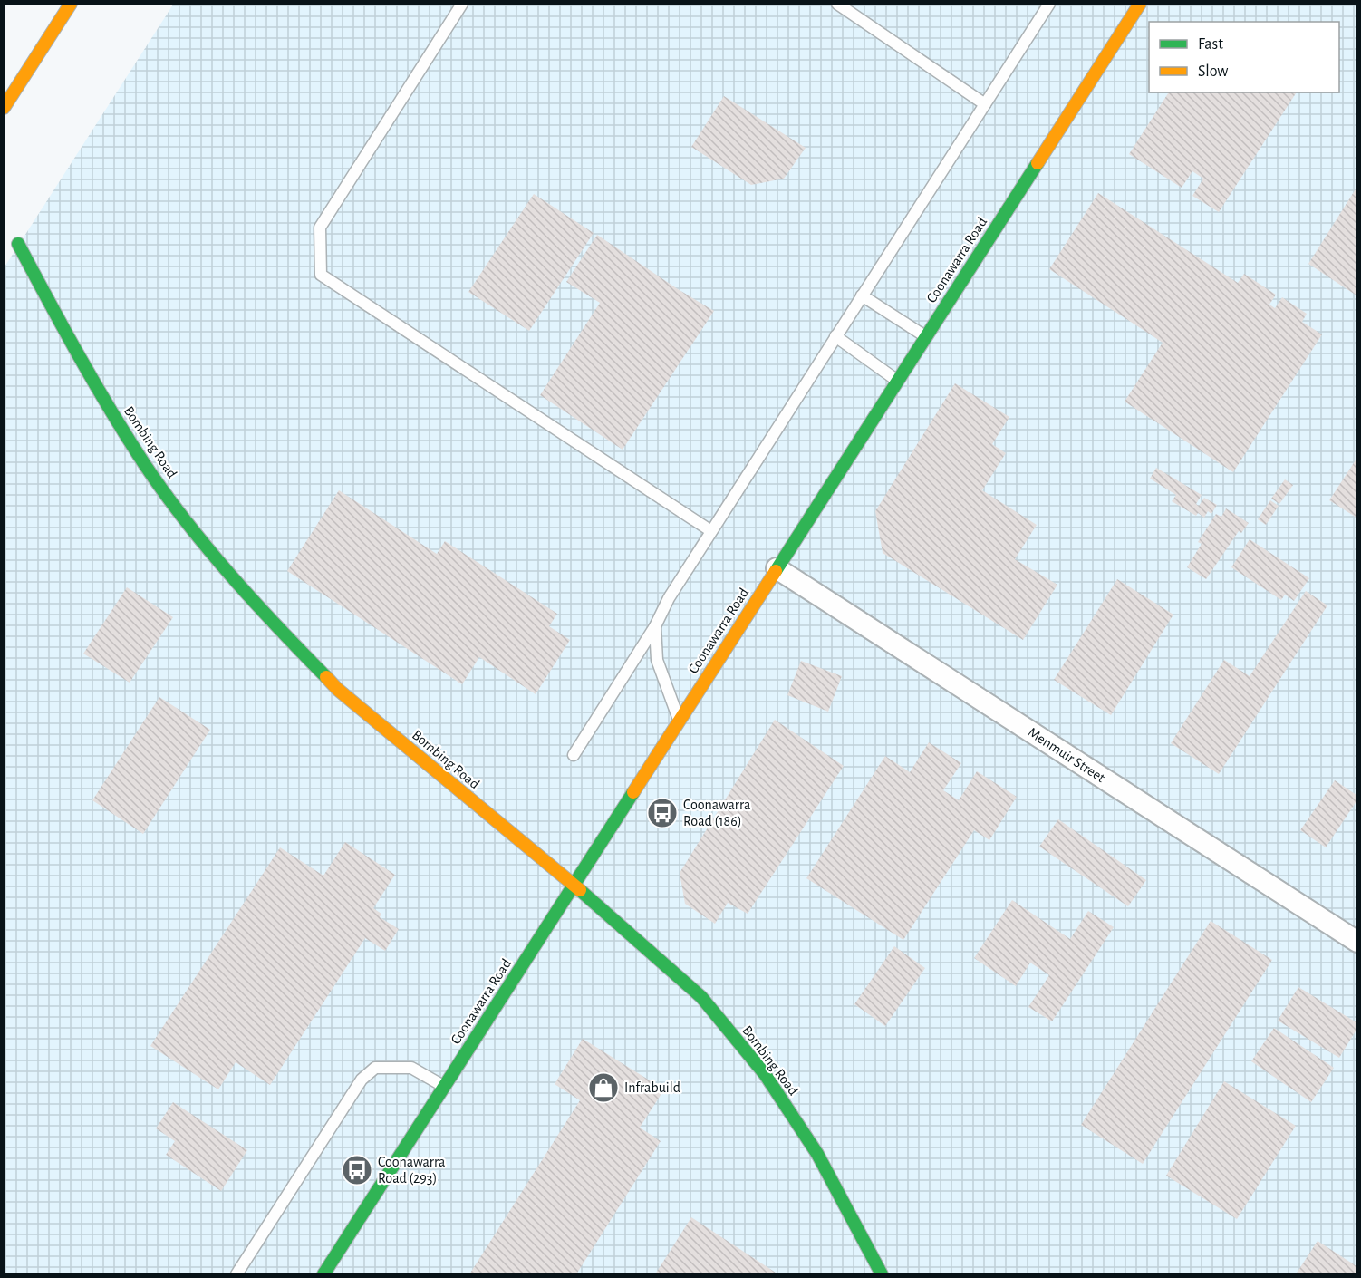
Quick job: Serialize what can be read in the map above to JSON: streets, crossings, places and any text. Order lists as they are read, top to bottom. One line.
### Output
{"streets":{"street":["Coonawarra Road","Bombing Road","Menmuir Street"]},"crossings":[["Coonawarra Road","Bombing Road"],["Coonawarra Road","Menmuir Street"]],"places":{"bus stop":["Coonawarra Road (186)","Coonawarra Road (293)"],"shop":["Infrabuild"]},"legend":["Fast","Slow"]}
